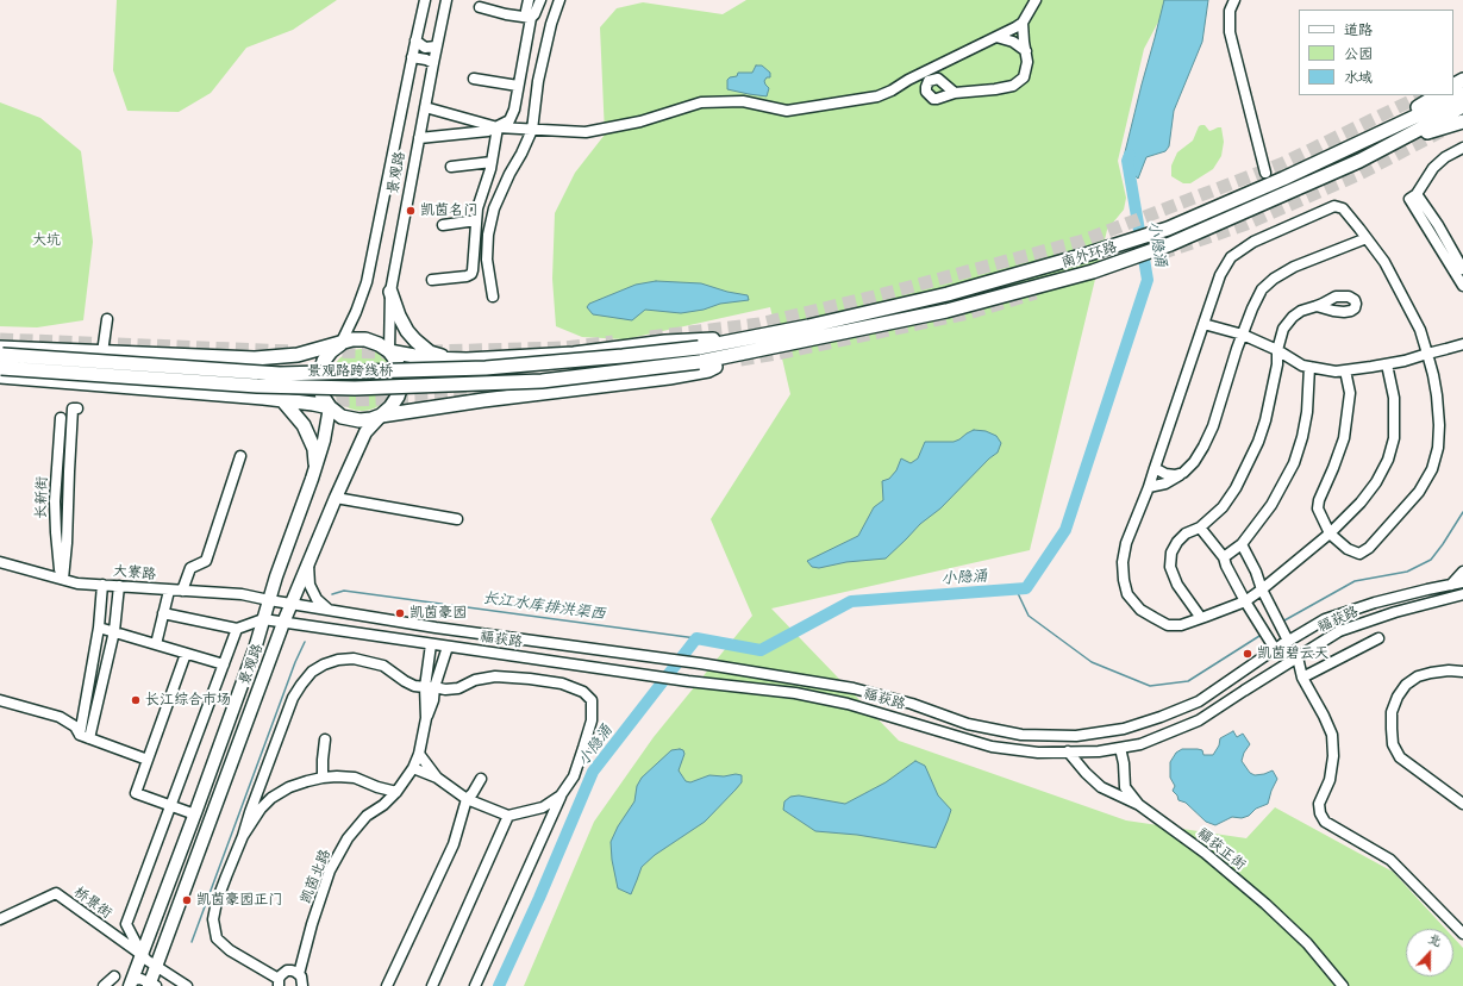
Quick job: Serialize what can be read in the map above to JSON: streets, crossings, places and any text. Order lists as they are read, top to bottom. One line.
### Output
{"streets":{"highway":["南外环路","景观路跨线桥"],"main road":["景观路"],"street":["长新街","大寮路","福获路","福获正街","凯茵北路","桥景街"]},"crossings":[["景观路","大寮路"],["景观路","福获路"],["景观路","桥景街"],["南外环路","景观路跨线桥"],["长新街","大寮路"],["大寮路","福获路"],["福获路","福获正街"]],"water":["小隐涌","长江水库排洪渠西"],"parks":["大坑"],"places":["凯茵名门","凯茵豪园","凯茵碧云天","长江综合市场","凯茵豪园正门"],"legend":["道路","公园","水域"],"north":"top"}
